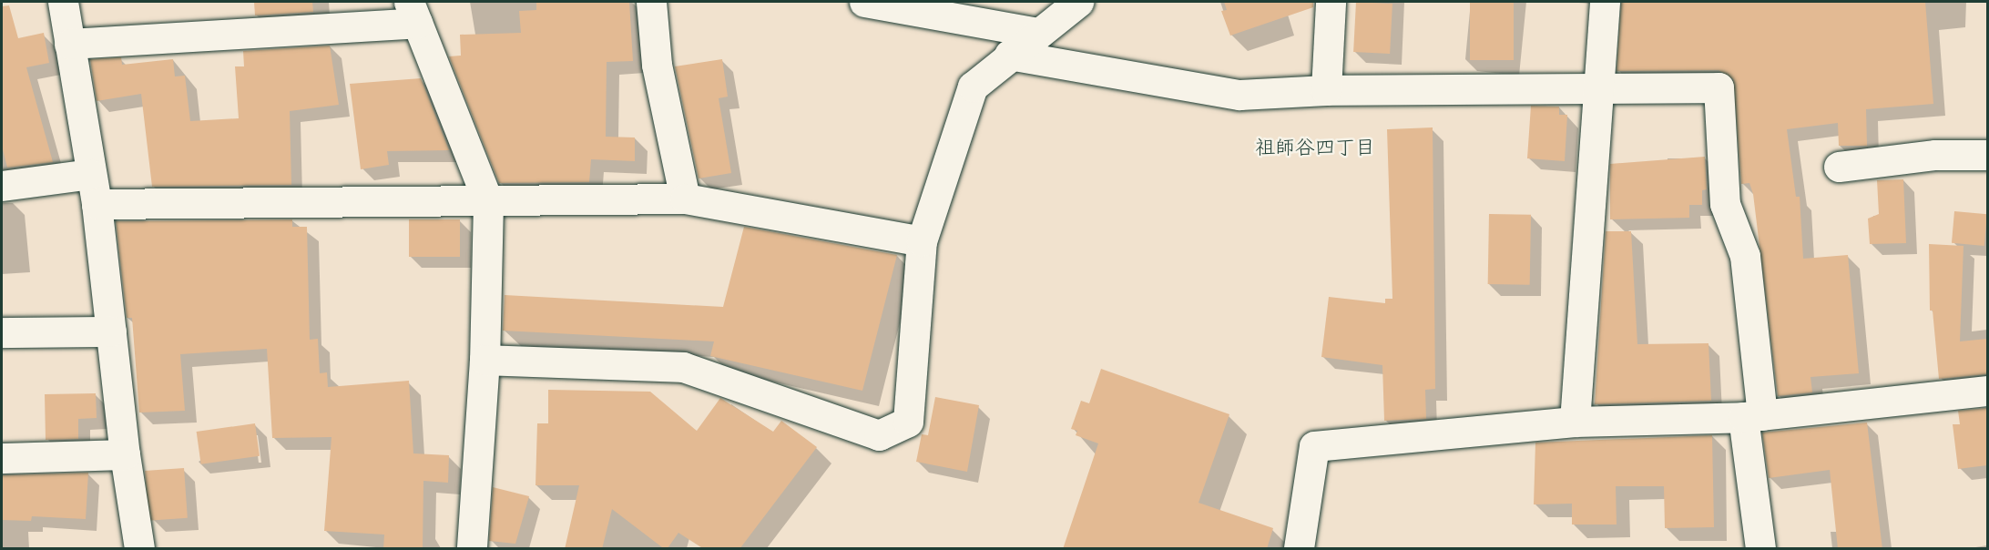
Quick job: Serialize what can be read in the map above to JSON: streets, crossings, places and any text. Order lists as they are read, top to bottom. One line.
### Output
{"districts":["祖師谷四丁目"]}
